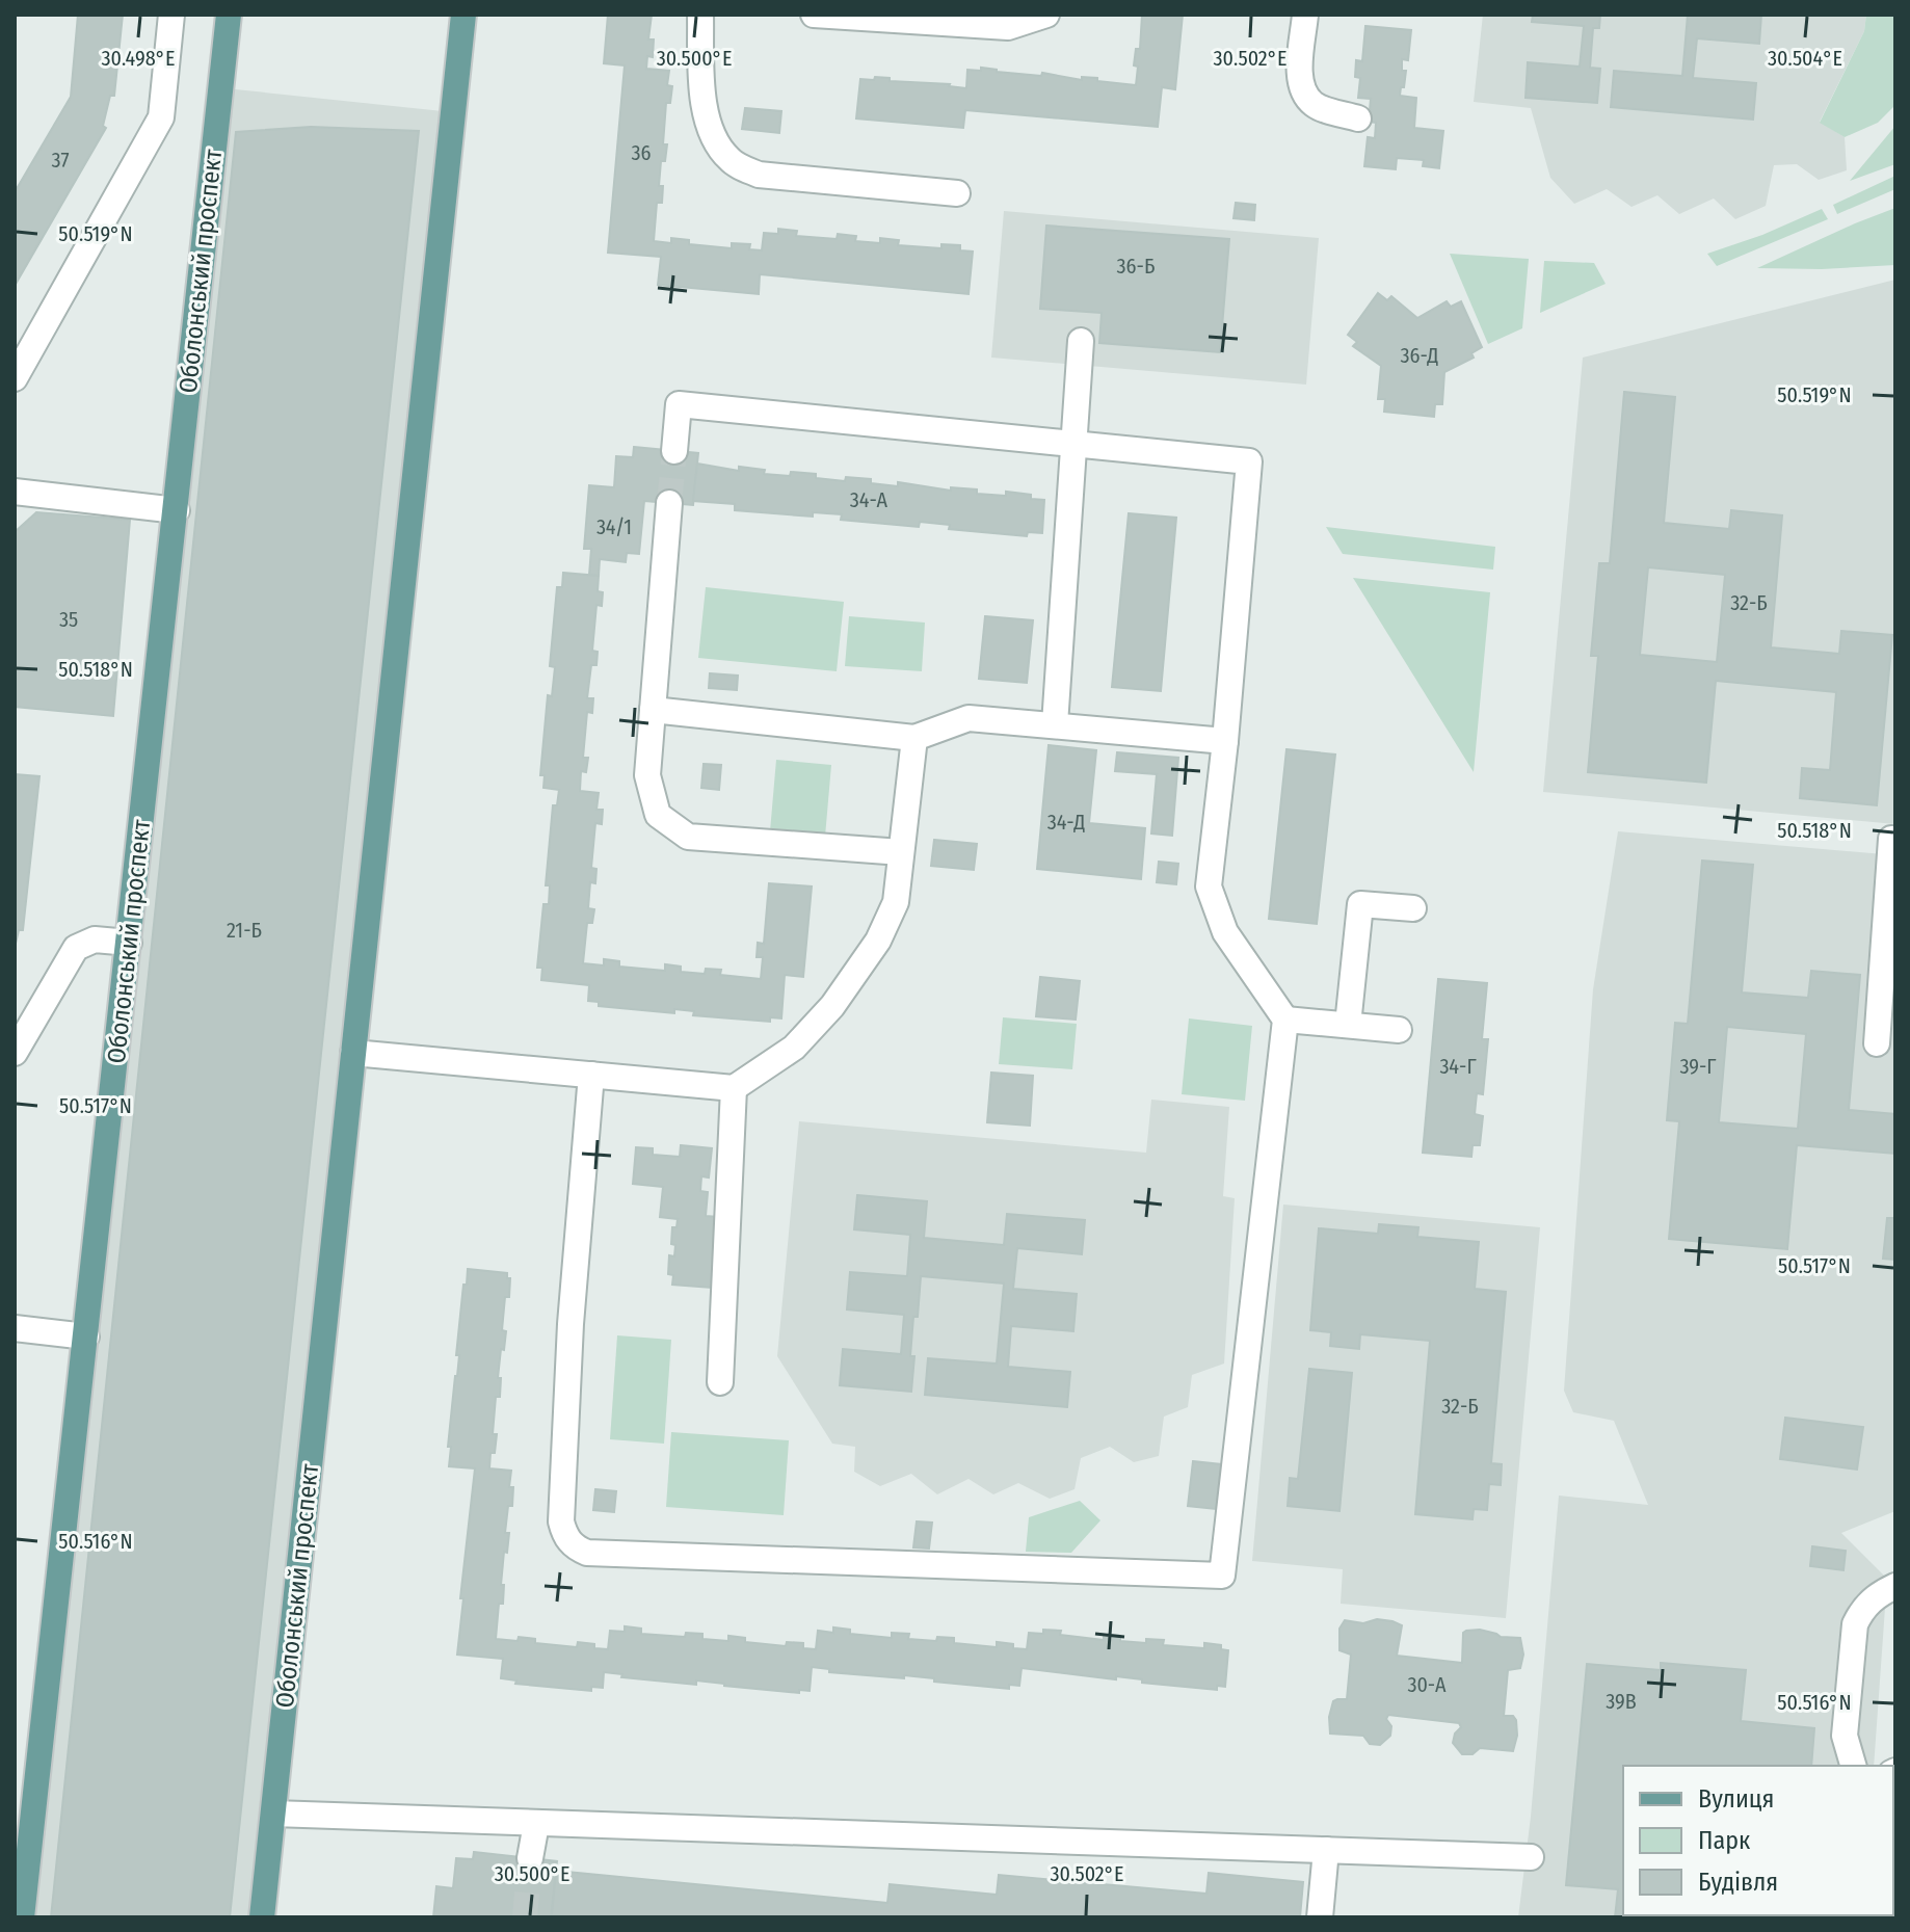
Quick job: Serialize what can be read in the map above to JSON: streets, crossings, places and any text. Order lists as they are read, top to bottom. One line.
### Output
{"streets":{"main road":["Оболонський проспект"]},"house_numbers":["36","37","36-Б","36-Д","34-А","34/1","32-Б","35","34-Д","21-Б","34-Г","39-Г","32-Б","30-А","39В"],"legend":["Вулиця","Парк","Будівля"],"coordinates":["30.498°E","30.500°E","30.502°E","30.504°E","50.519°N","50.518°N","50.517°N","50.516°N"]}
